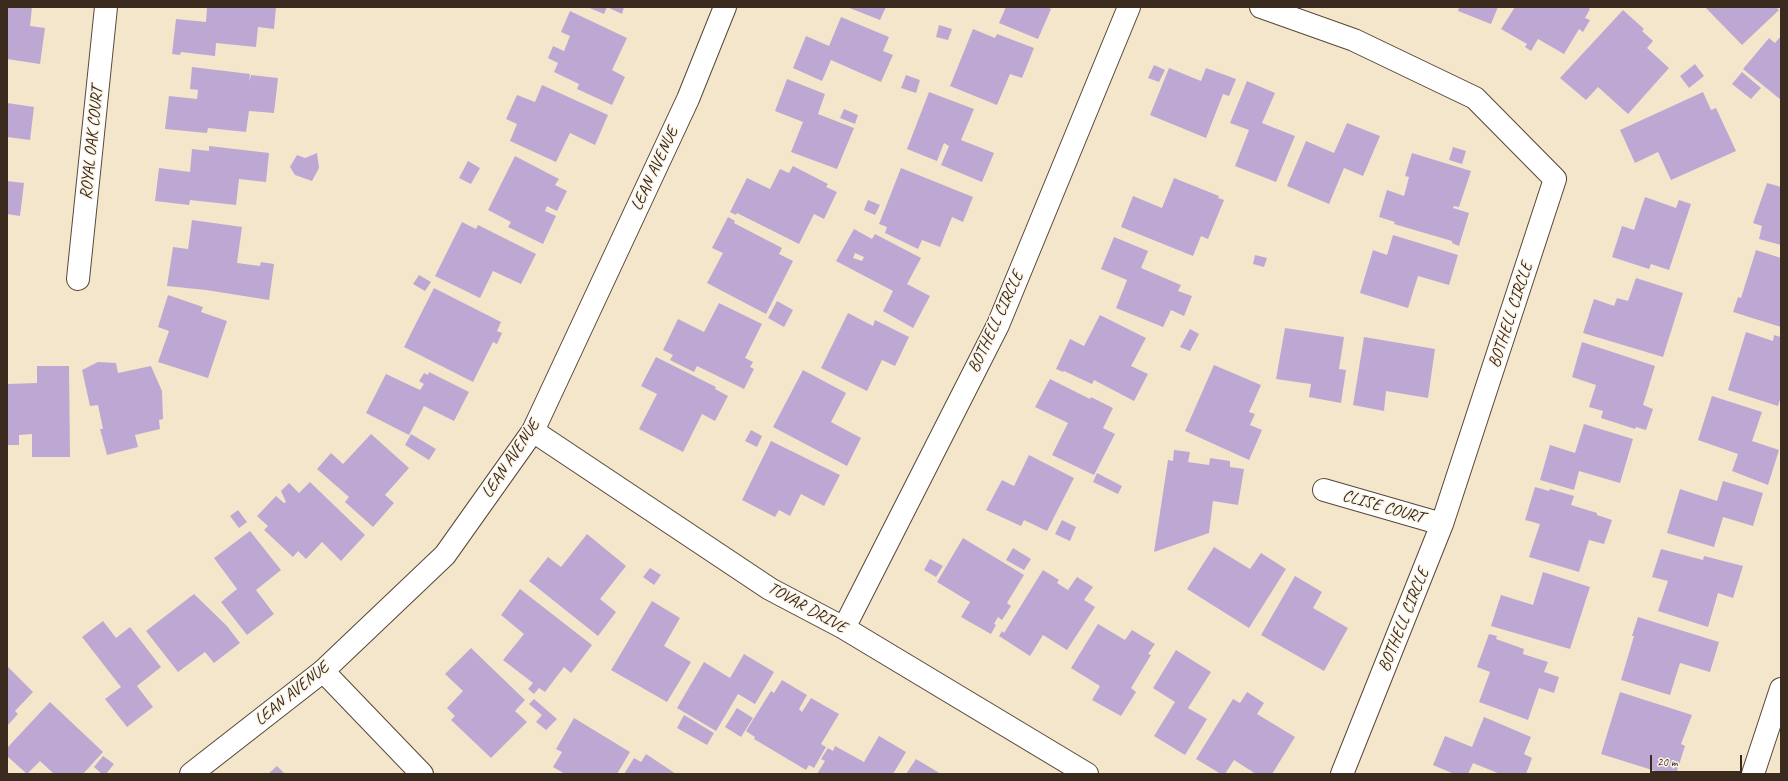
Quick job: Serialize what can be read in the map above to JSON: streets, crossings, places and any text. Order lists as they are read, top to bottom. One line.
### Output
{"streets":{"street":["ROYAL OAK COURT","LEAN AVENUE","BOTHELL CIRCLE","CLISE COURT","TOVAR DRIVE"]},"crossings":[["LEAN AVENUE","TOVAR DRIVE"],["BOTHELL CIRCLE","CLISE COURT"],["BOTHELL CIRCLE","TOVAR DRIVE"]],"scale_bar":"20 m"}
